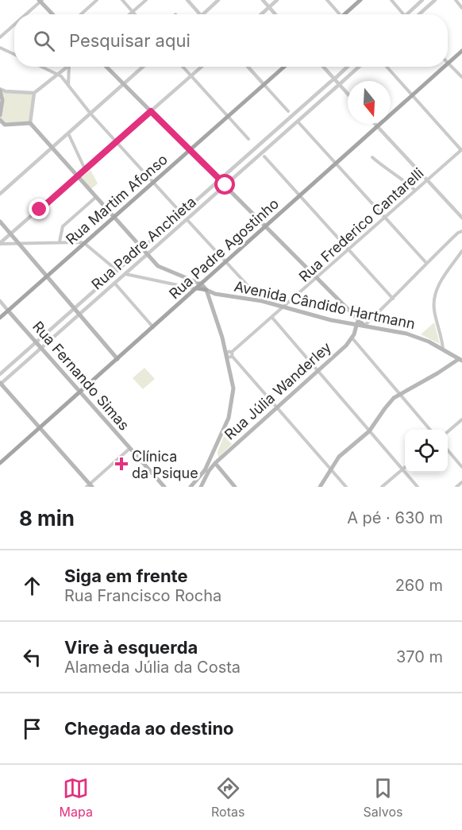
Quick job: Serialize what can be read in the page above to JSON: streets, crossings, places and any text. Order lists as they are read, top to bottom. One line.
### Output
{"streets":{"main road":["Rua Martim Afonso","Rua Padre Agostinho","Avenida Cândido Hartmann","Rua Fernando Simas","Rua Júlia Wanderley"],"street":["Rua Frederico Cantarelli","Rua Padre Anchieta"]},"crossings":[["Rua Martim Afonso","Rua Fernando Simas"],["Rua Frederico Cantarelli","Avenida Cândido Hartmann"],["Rua Padre Anchieta","Rua Fernando Simas"],["Rua Padre Agostinho","Rua Fernando Simas"],["Avenida Cândido Hartmann","Rua Júlia Wanderley"]],"places":{"health":["Clínica da Psique"]},"north":"bottom","page":{"search":"Pesquisar aqui","heading":["8 min","A pé · 630 m"],"list":[["Siga em frente","Rua Francisco Rocha","260 m"],["Vire à esquerda","Alameda Júlia da Costa","370 m"],"Chegada ao destino"],"nav":["Mapa","Rotas","Salvos"]}}
